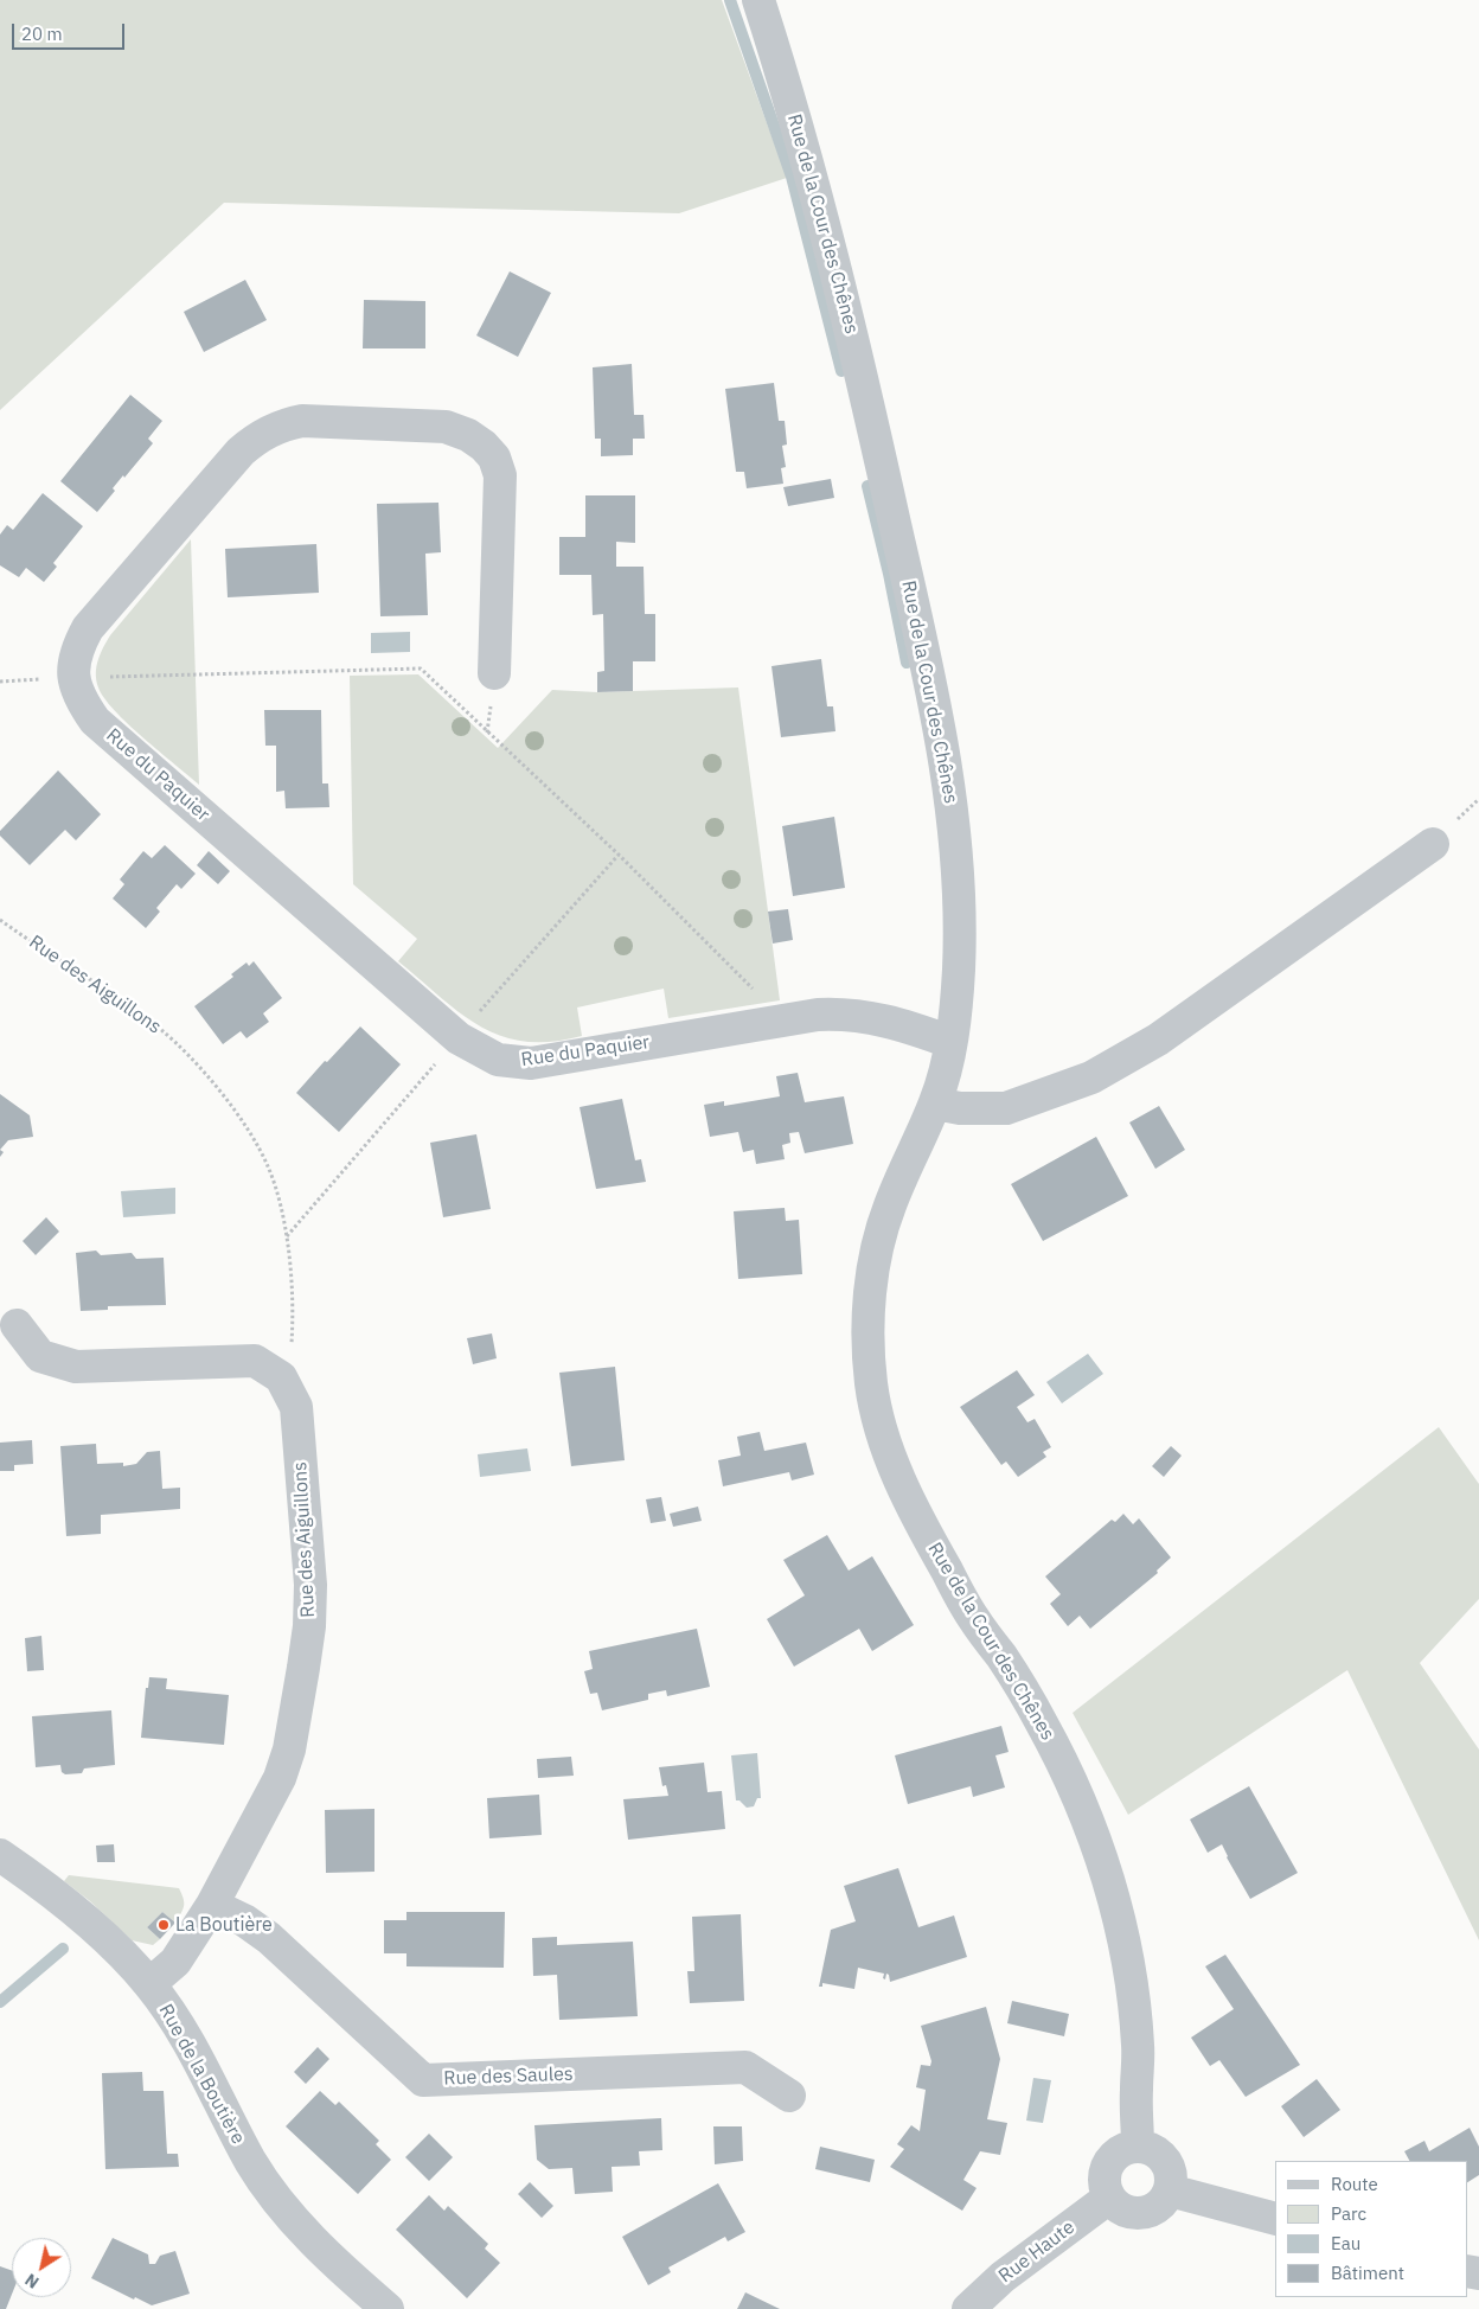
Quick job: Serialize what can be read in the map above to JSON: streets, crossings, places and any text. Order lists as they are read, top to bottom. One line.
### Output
{"streets":{"street":["Rue de la Cour des Chênes","Rue du Paquier","Rue des Aiguillons","Rue de la Boutière","Rue des Saules","Rue Haute"]},"crossings":[["Rue de la Cour des Chênes","Rue du Paquier"],["Rue de la Cour des Chênes","Rue Haute"],["Rue des Aiguillons","Rue de la Boutière"],["Rue des Aiguillons","Rue des Saules"]],"places":["La Boutière"],"legend":["Route","Parc","Eau","Bâtiment"],"scale_bar":"20 m","north":"bottom left"}
